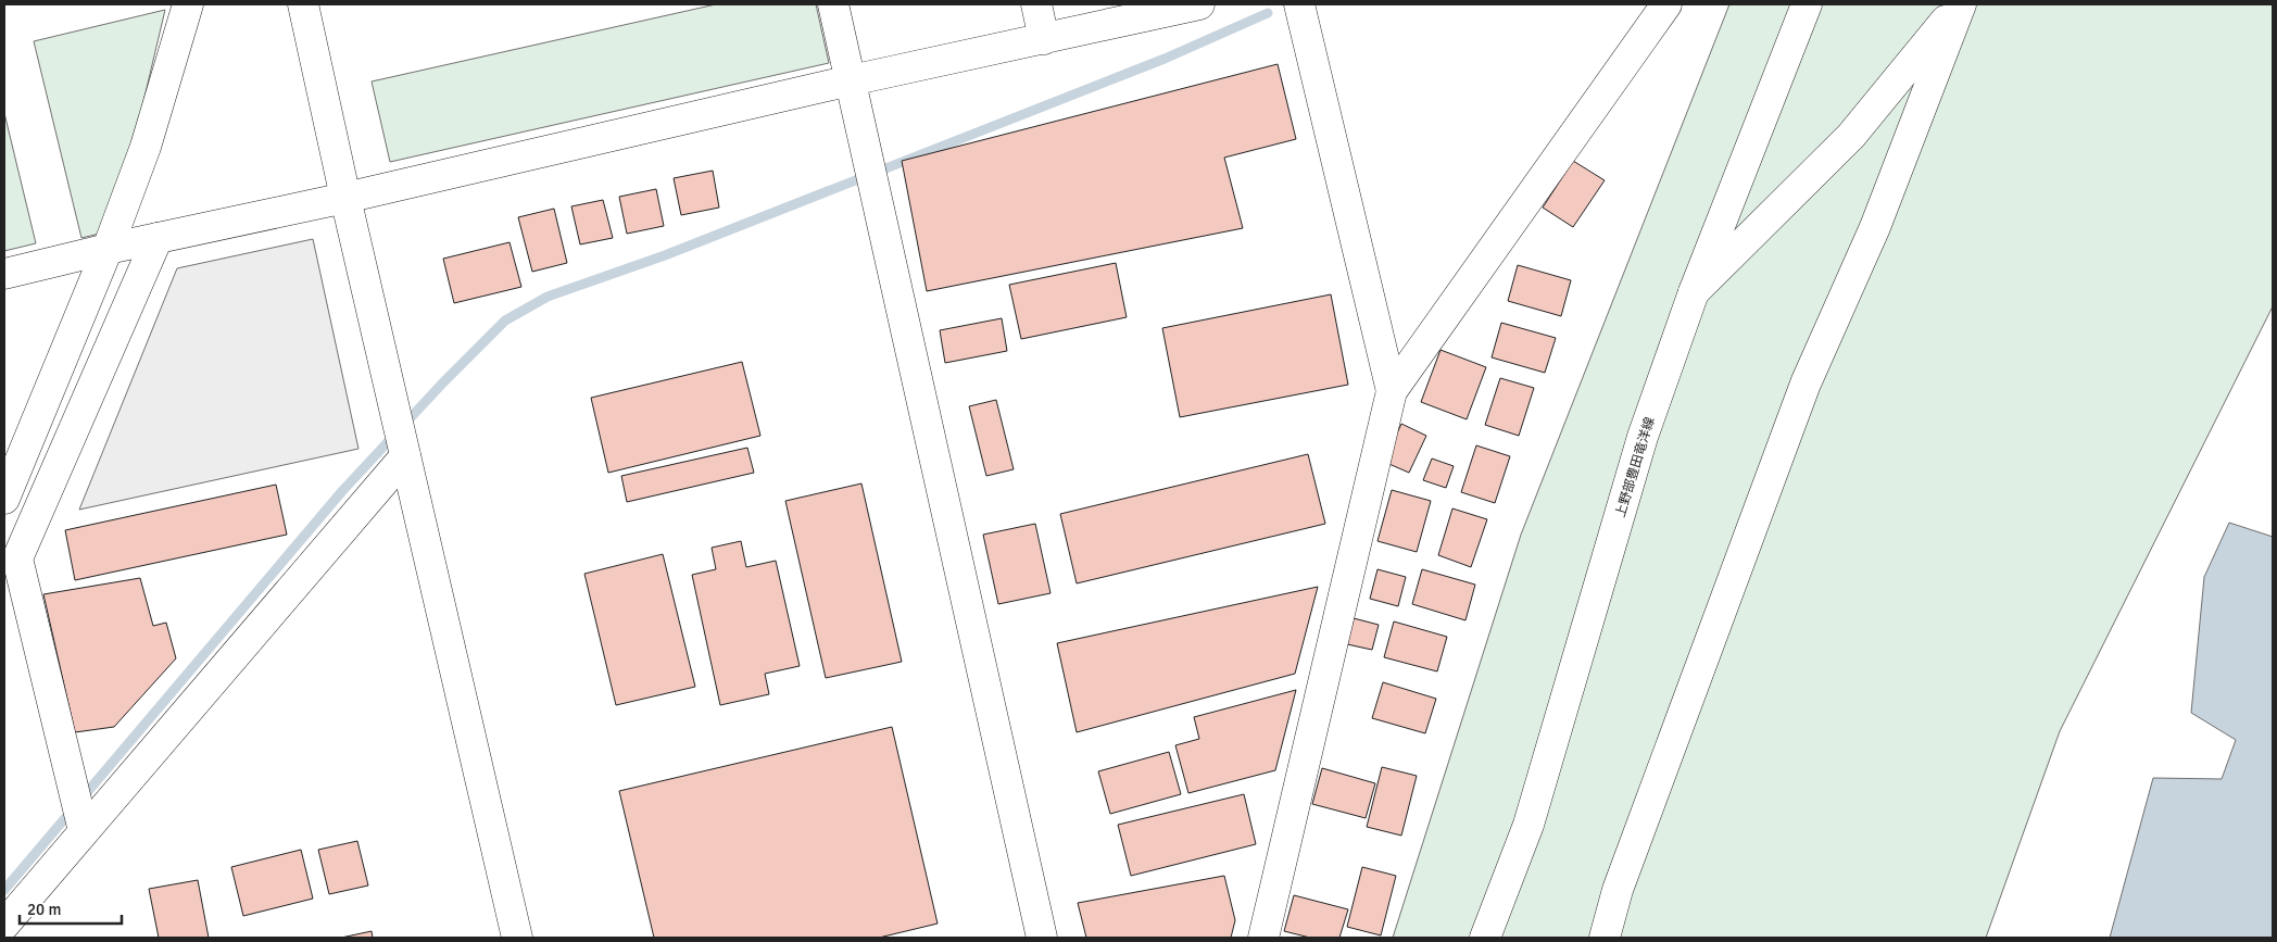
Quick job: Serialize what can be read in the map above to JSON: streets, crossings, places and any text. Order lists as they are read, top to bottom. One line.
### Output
{"streets":{"street":["上野部豊田竜洋線"]},"scale_bar":"20 m"}
